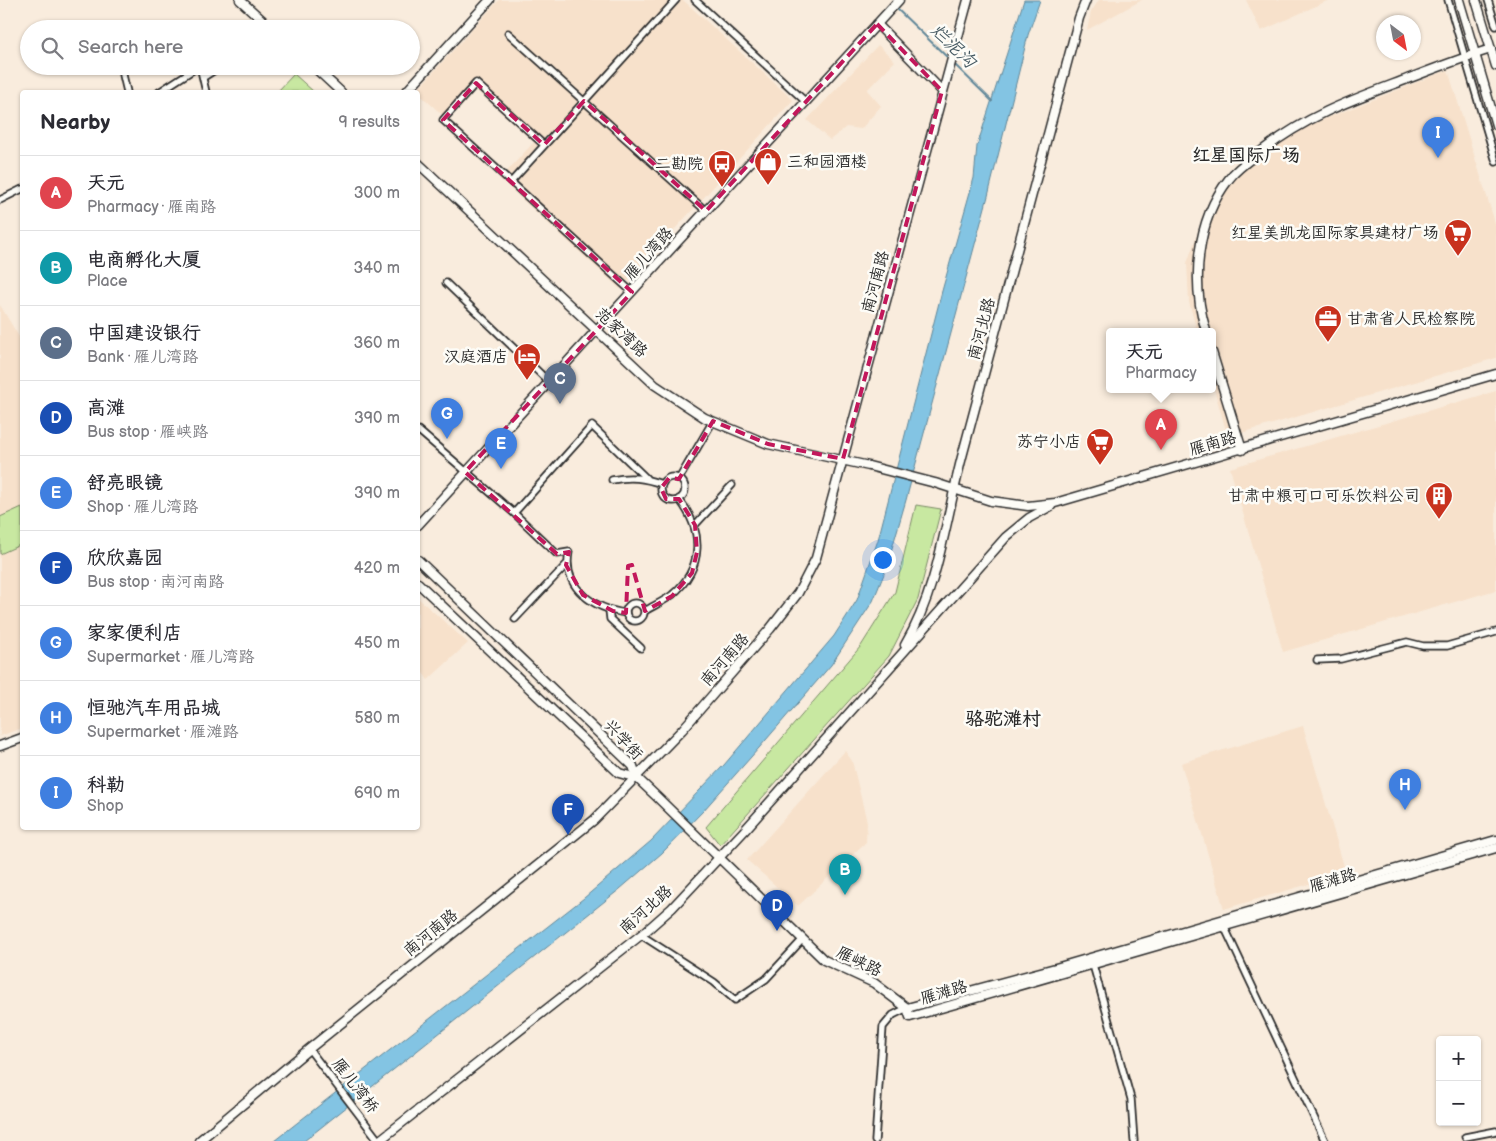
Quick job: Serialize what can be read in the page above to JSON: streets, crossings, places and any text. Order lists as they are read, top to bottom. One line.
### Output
{"streets":{"street":["雁儿湾路","南河南路","南河北路","范家湾路","雁南路","兴学街","雁滩路","雁峡路","雁儿湾桥"]},"crossings":[["雁儿湾路","范家湾路"],["南河南路","范家湾路"],["南河南路","兴学街"],["南河南路","雁峡路"],["南河南路","雁儿湾桥"],["南河北路","雁南路"],["南河北路","雁峡路"],["南河北路","雁儿湾桥"],["范家湾路","雁南路"],["兴学街","雁峡路"],["雁滩路","雁峡路"]],"districts":["红星国际广场","骆驼滩村"],"water":["烂泥沟"],"places":{"shop":["三和园酒楼"],"bus stop":["二勘院"],"supermarket":["红星美凯龙国际家具建材广场","苏宁小店"],"office":["甘肃省人民检察院"],"hotel":["汉庭酒店"],"building":["甘肃中粮可口可乐饮料公司"]},"north":"bottom right","page":{"search":"Search here","heading":["Nearby","9 results"],"pins":["I","C","G","A","E","H","F","B","D"],"list":[{"mark":"A","name":"天元","note":"Pharmacy · 雁南路","value":"300 m"},{"mark":"B","name":"电商孵化大厦","note":"Place","value":"340 m"},{"mark":"C","name":"中国建设银行","note":"Bank · 雁儿湾路","value":"360 m"},{"mark":"D","name":"高滩","note":"Bus stop · 雁峡路","value":"390 m"},{"mark":"E","name":"舒亮眼镜","note":"Shop · 雁儿湾路","value":"390 m"},{"mark":"F","name":"欣欣嘉园","note":"Bus stop · 南河南路","value":"420 m"},{"mark":"G","name":"家家便利店","note":"Supermarket · 雁儿湾路","value":"450 m"},{"mark":"H","name":"恒驰汽车用品城","note":"Supermarket · 雁滩路","value":"580 m"},{"mark":"I","name":"科勒","note":"Shop","value":"690 m"}],"popup":["天元","Pharmacy"],"map_buttons":["+","−"]}}
